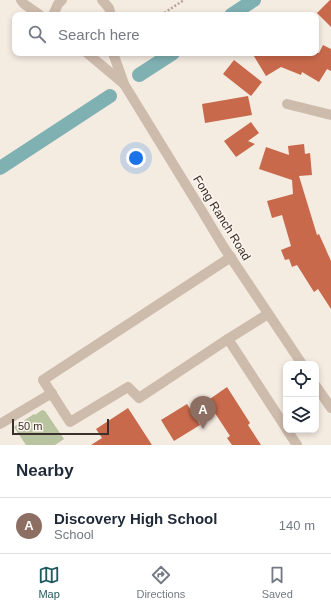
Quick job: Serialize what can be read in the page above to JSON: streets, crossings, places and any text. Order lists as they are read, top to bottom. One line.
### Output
{"streets":{"street":["Fong Ranch Road"]},"scale_bar":"50 m","page":{"search":"Search here","pins":"A","scale":"50 m","heading":"Nearby","list":[{"mark":"A","name":"Discovery High School","note":"School","value":"140 m"}],"nav":["Map","Directions","Saved"]}}
